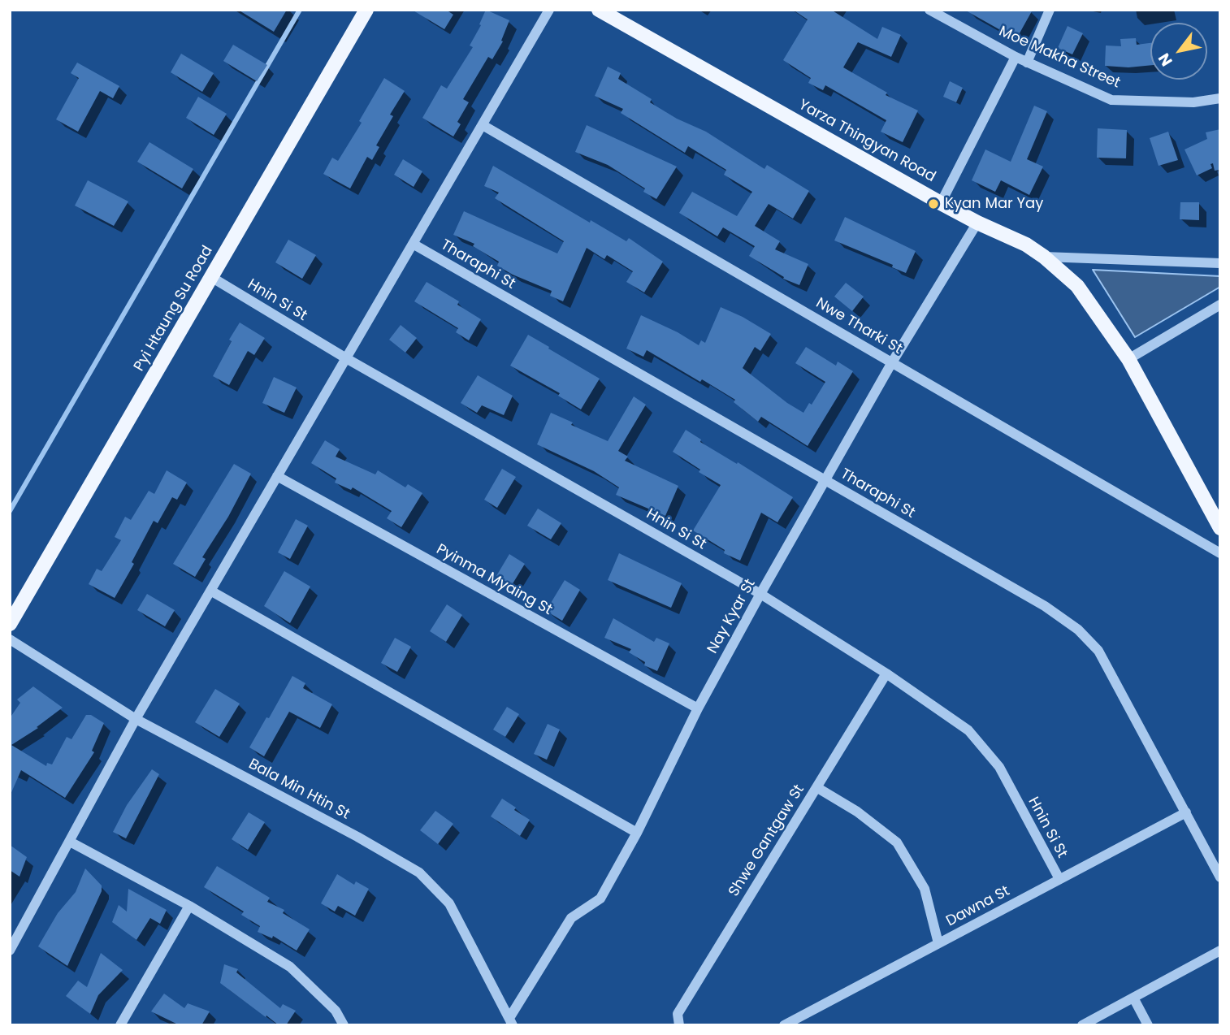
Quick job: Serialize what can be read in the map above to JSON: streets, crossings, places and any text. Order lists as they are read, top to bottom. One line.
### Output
{"streets":{"main road":["Yarza Thingyan Road","Pyi Htaung Su Road"],"street":["Moe Makha Street","Tharaphi St","Hnin Si St","Nwe Tharki St","Pyinma Myaing St","Nay Kyar St","Bala Min Htin St","Shwe Gantgaw St","Dawna St"]},"crossings":[["Yarza Thingyan Road","Nay Kyar St"],["Tharaphi St","Nay Kyar St"],["Tharaphi St","Dawna St"],["Hnin Si St","Pyi Htaung Su Road"],["Hnin Si St","Nay Kyar St"],["Hnin Si St","Shwe Gantgaw St"],["Hnin Si St","Dawna St"],["Nwe Tharki St","Nay Kyar St"],["Pyinma Myaing St","Nay Kyar St"],["Nay Kyar St","Bala Min Htin St"]],"places":["Kyan Mar Yay"],"north":"bottom left"}
